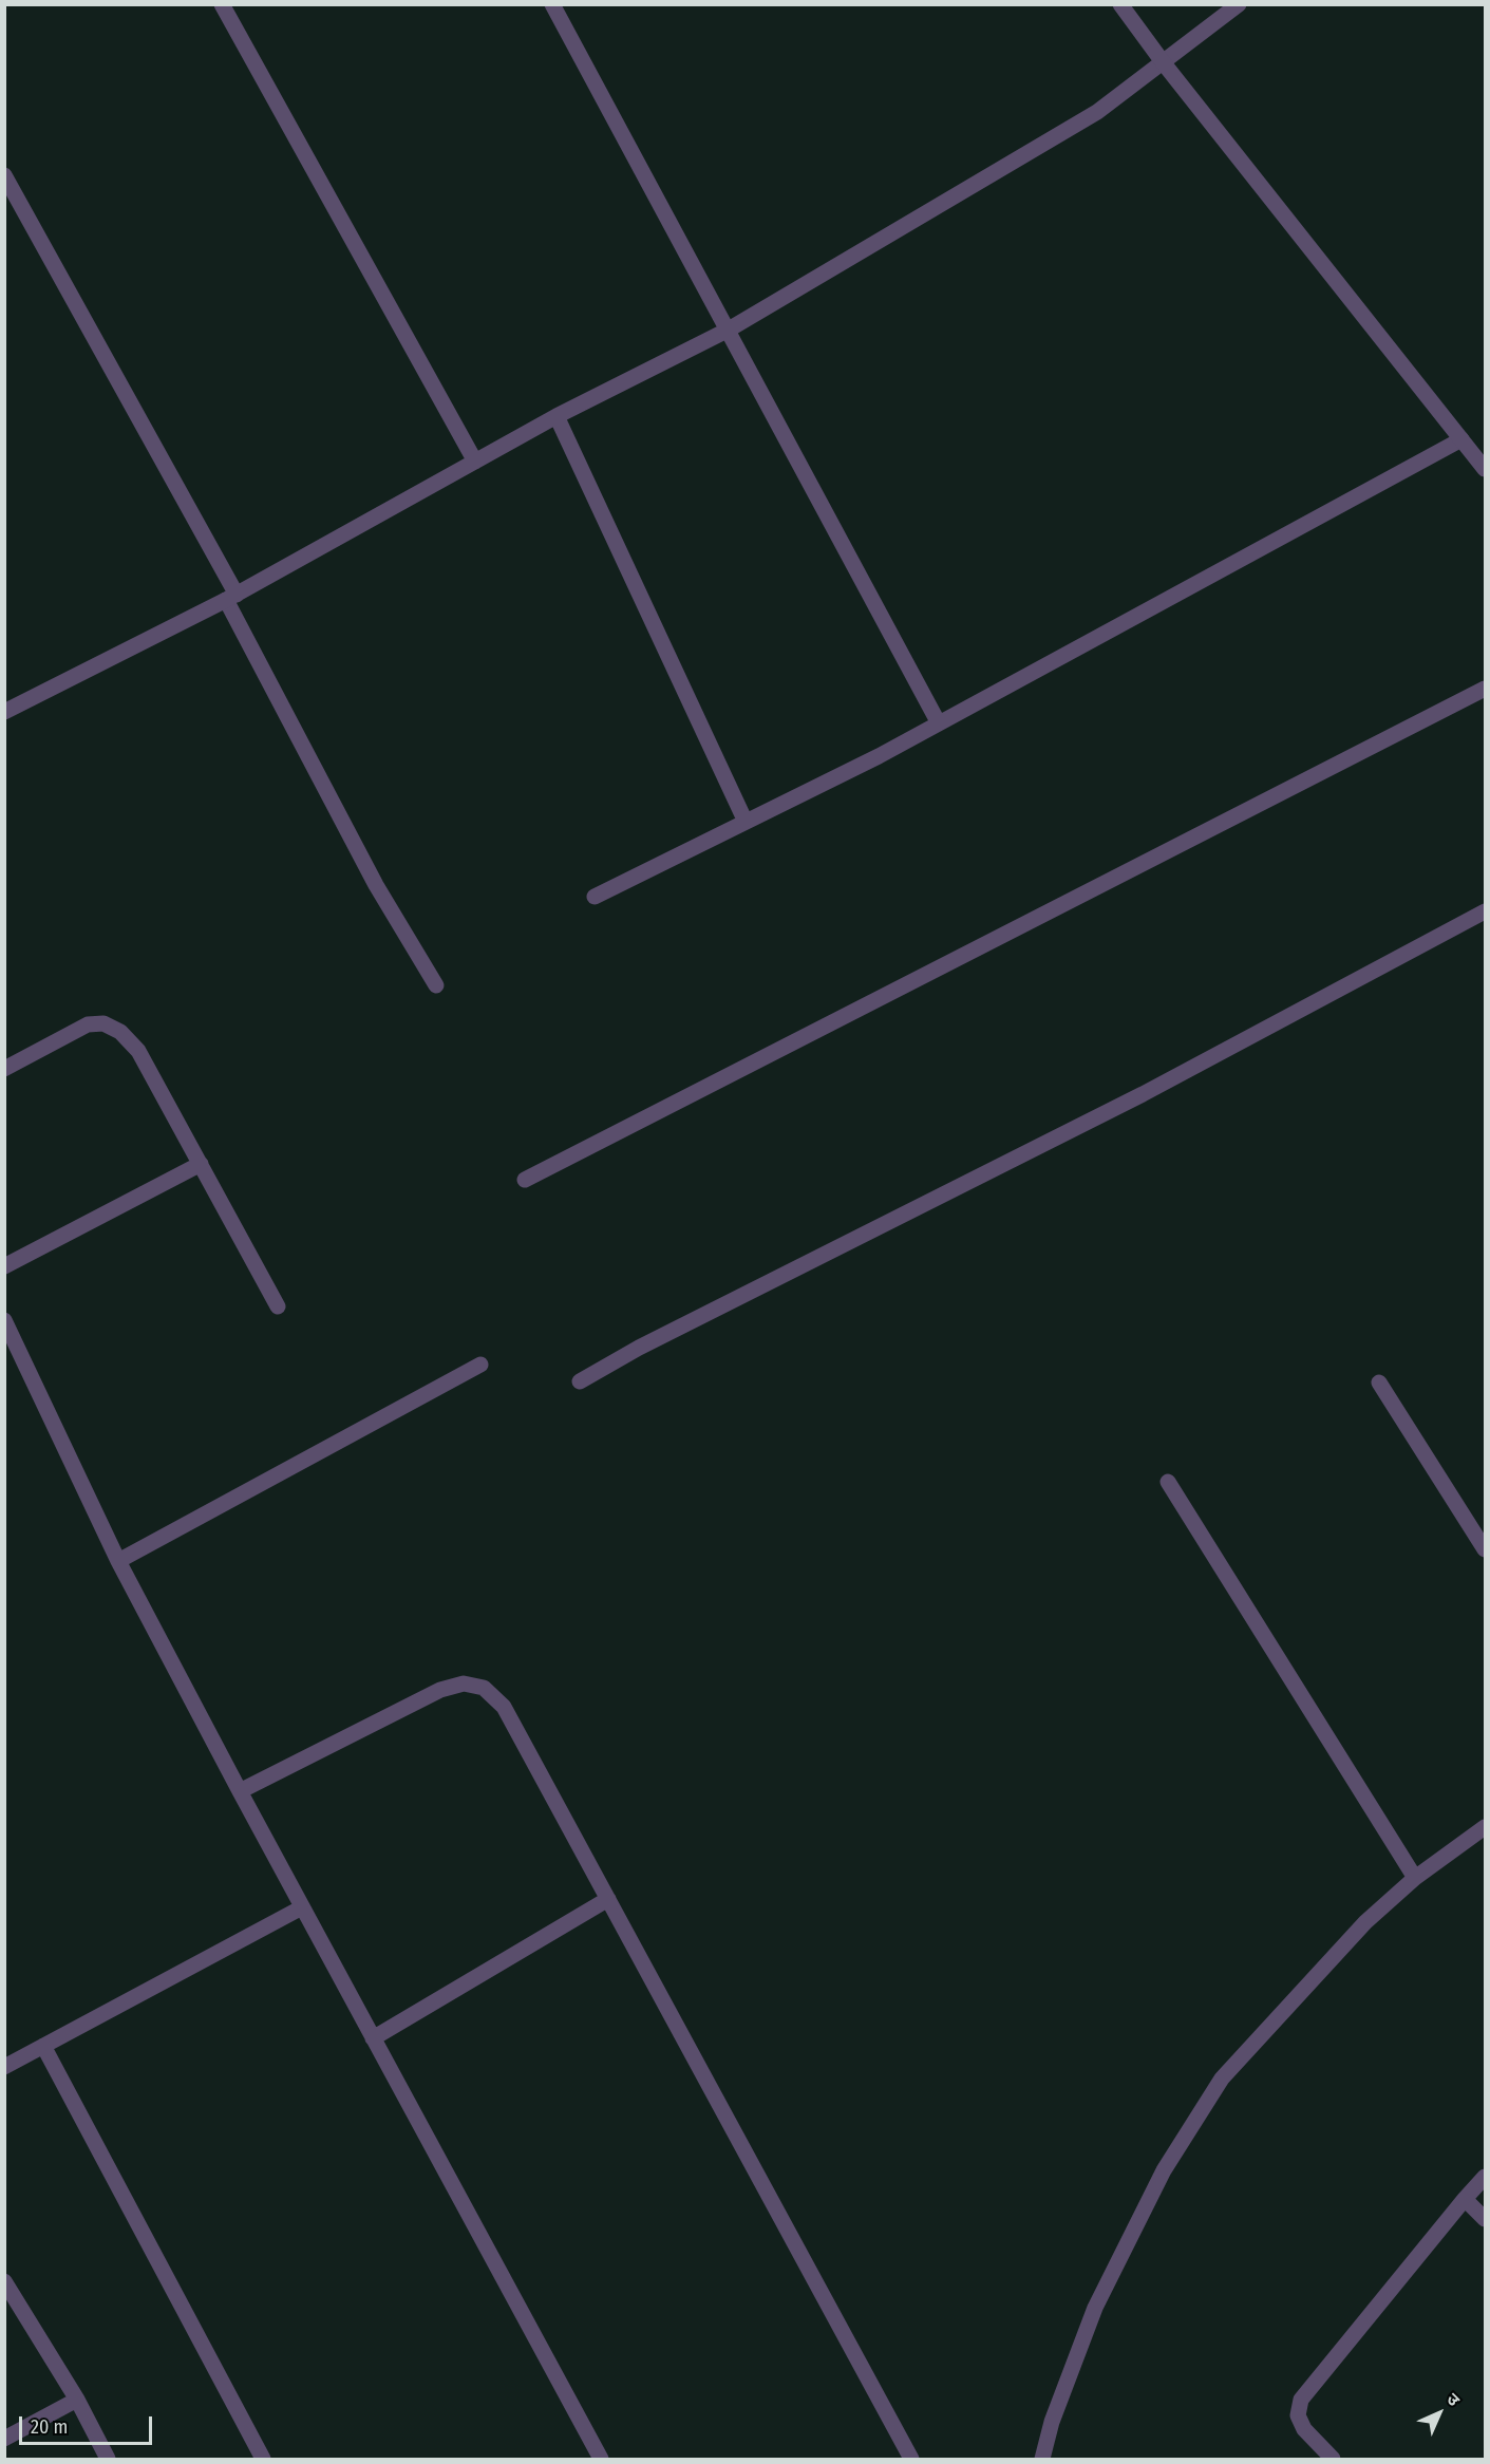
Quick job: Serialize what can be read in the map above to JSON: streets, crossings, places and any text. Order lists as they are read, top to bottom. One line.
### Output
{"scale_bar":"20 m","north":"top right"}
